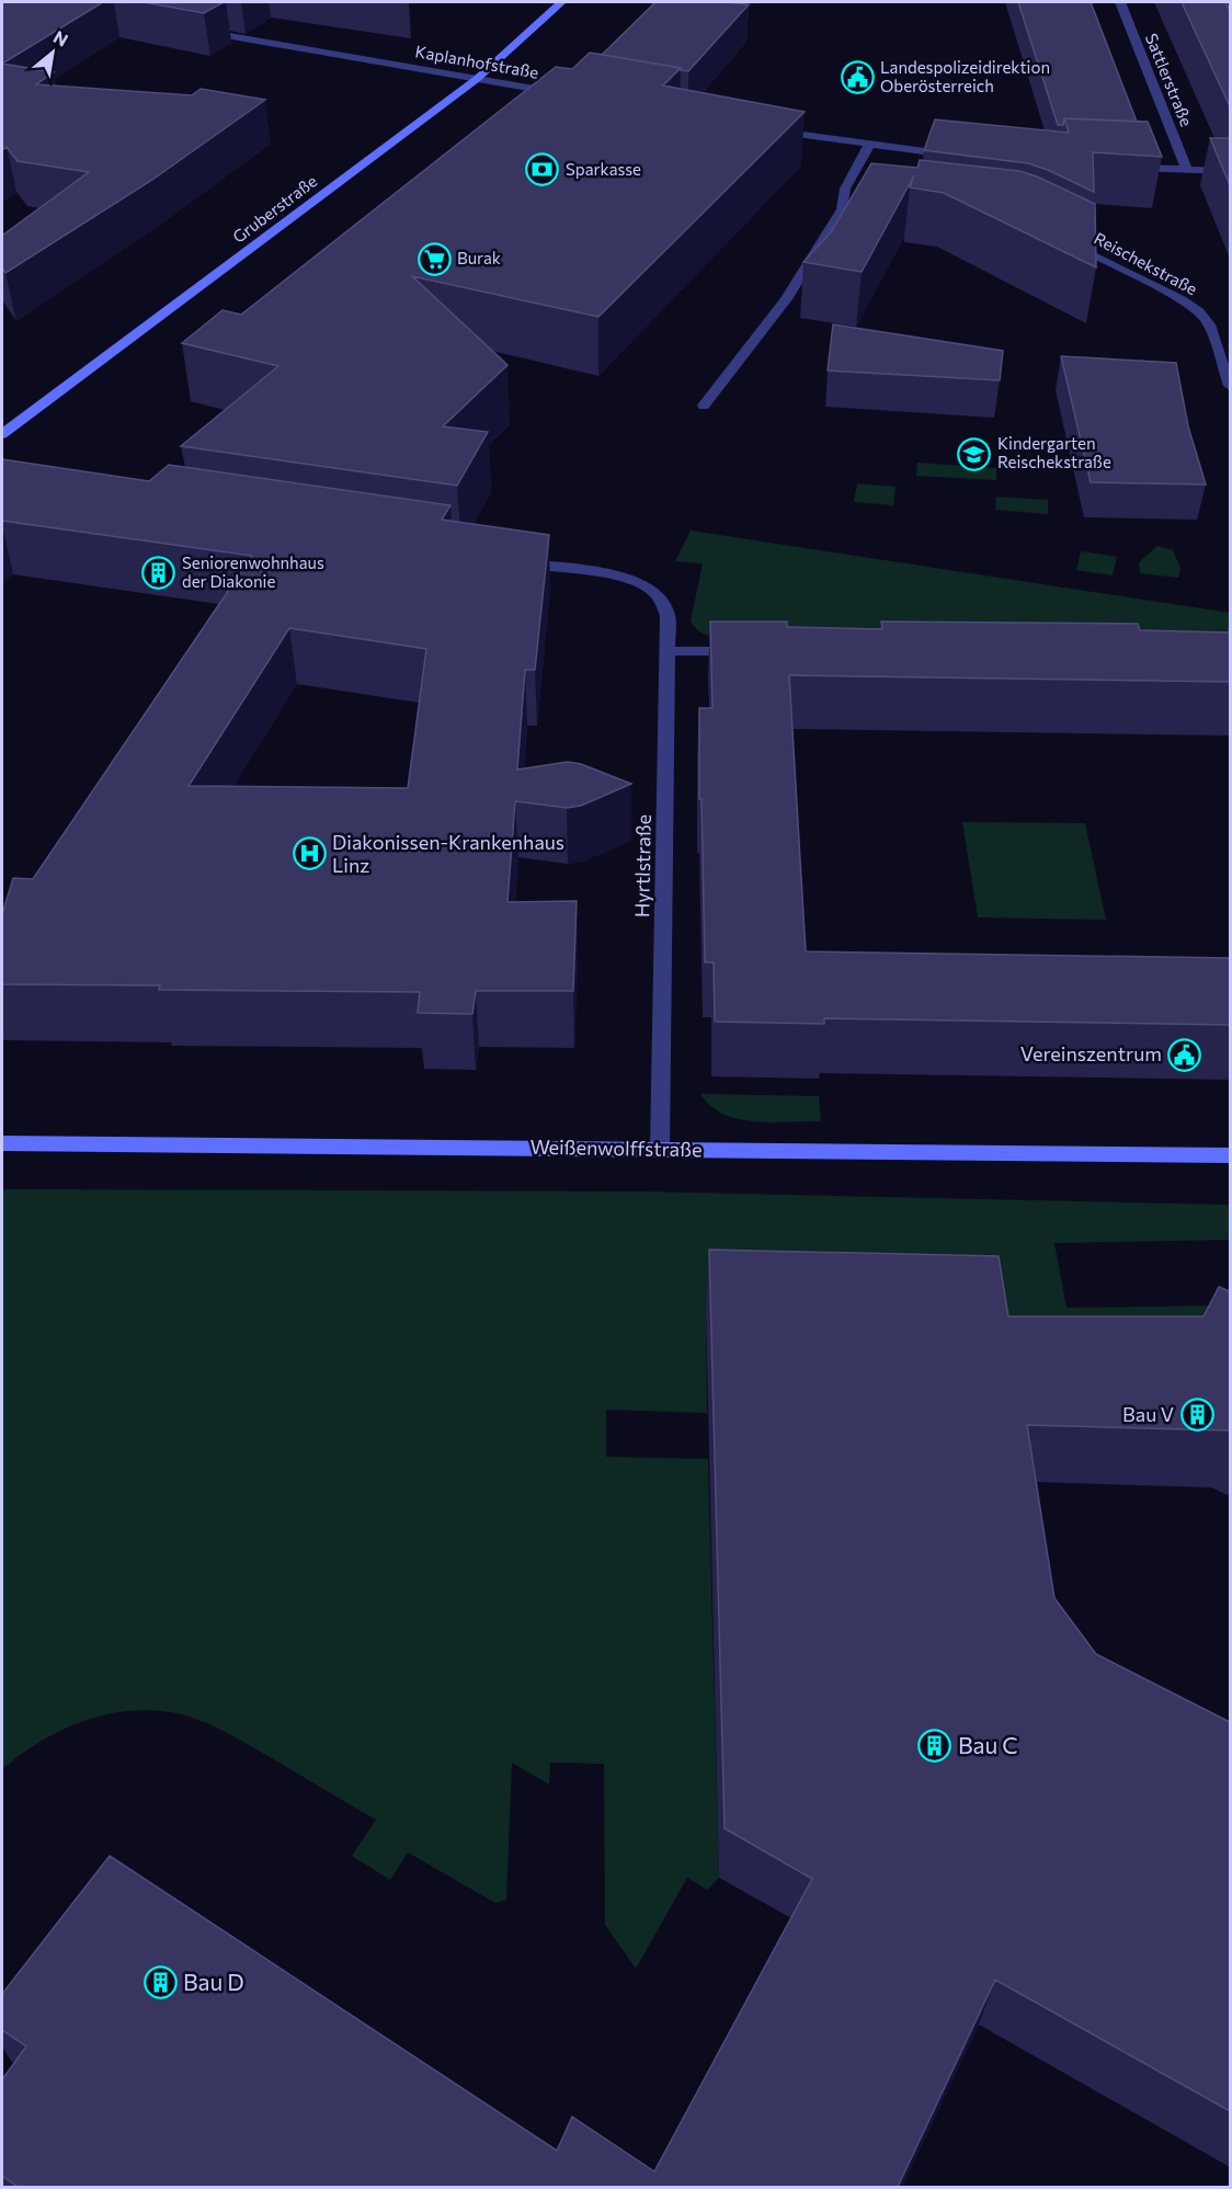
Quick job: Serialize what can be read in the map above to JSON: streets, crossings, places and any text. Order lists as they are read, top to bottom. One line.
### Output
{"streets":{"main road":["Gruberstraße","Weißenwolffstraße"],"street":["Kaplanhofstraße","Sattlerstraße","Reischekstraße","Hyrtlstraße"]},"crossings":[["Kaplanhofstraße","Gruberstraße"],["Hyrtlstraße","Weißenwolffstraße"]],"places":{"public building":["Landespolizeidirektion Oberösterreich","Vereinszentrum"],"bank":["Sparkasse"],"supermarket":["Burak"],"school or university":["Kindergarten Reischekstraße"],"building":["Seniorenwohnhaus der Diakonie","Bau V","Bau C","Bau D"],"hospital":["Diakonissen-Krankenhaus Linz"]},"north":"top right"}
